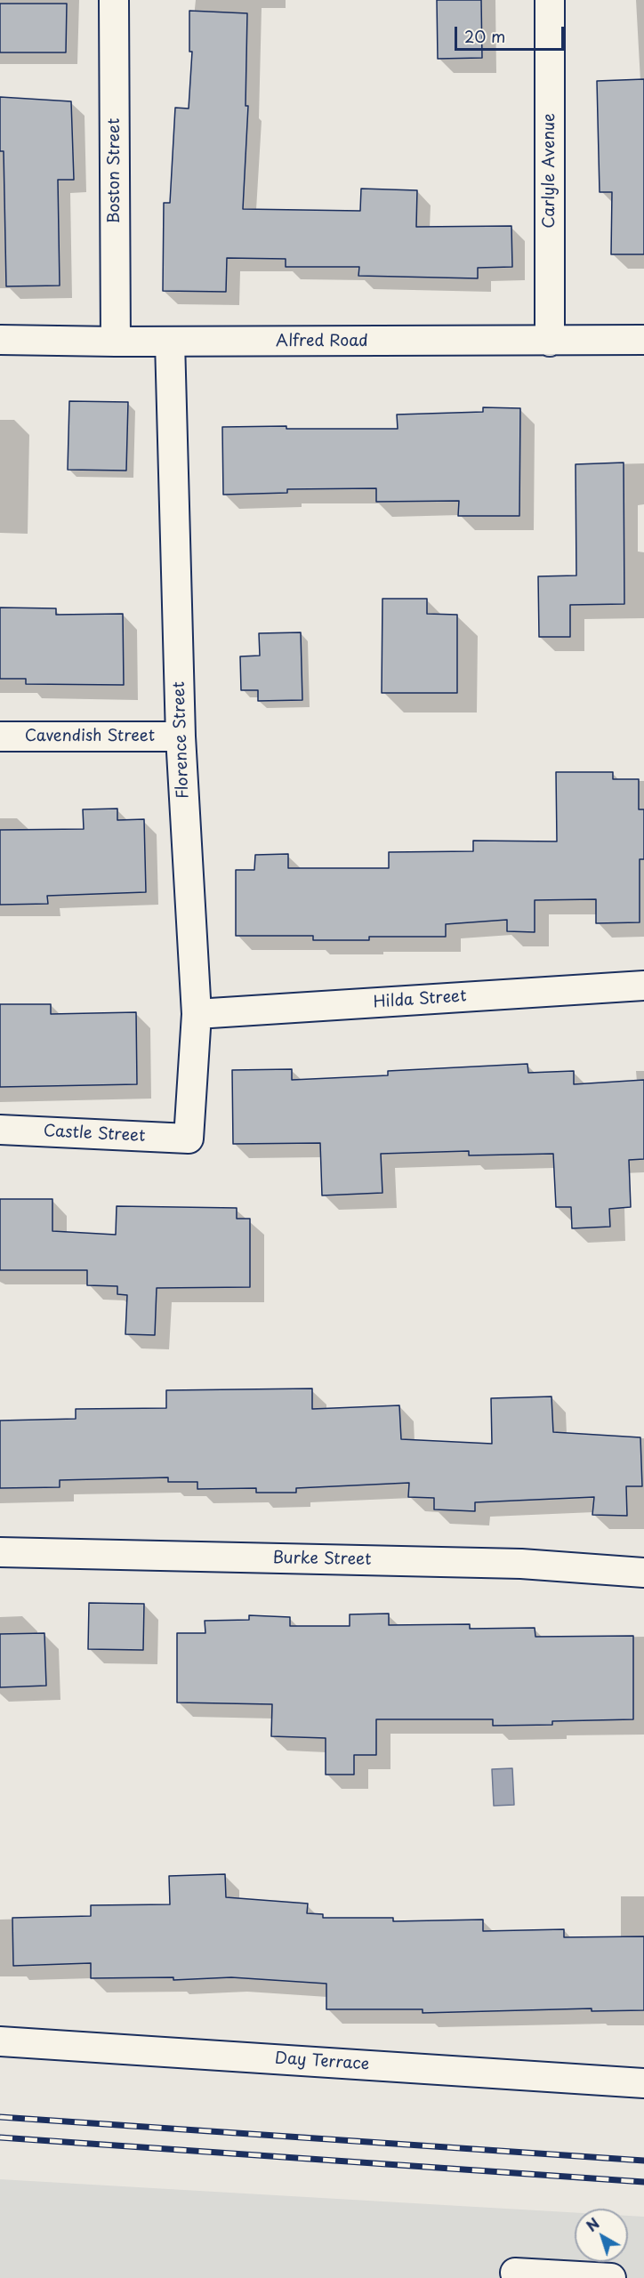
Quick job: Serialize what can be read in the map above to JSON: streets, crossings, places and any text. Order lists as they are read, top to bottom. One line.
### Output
{"streets":{"street":["Boston Street","Carlyle Avenue","Alfred Road","Cavendish Street","Florence Street","Hilda Street","Castle Street","Burke Street","Day Terrace"]},"crossings":[["Boston Street","Alfred Road"],["Carlyle Avenue","Alfred Road"],["Alfred Road","Florence Street"],["Cavendish Street","Florence Street"],["Florence Street","Hilda Street"],["Florence Street","Castle Street"]],"scale_bar":"20 m","north":"top left"}
